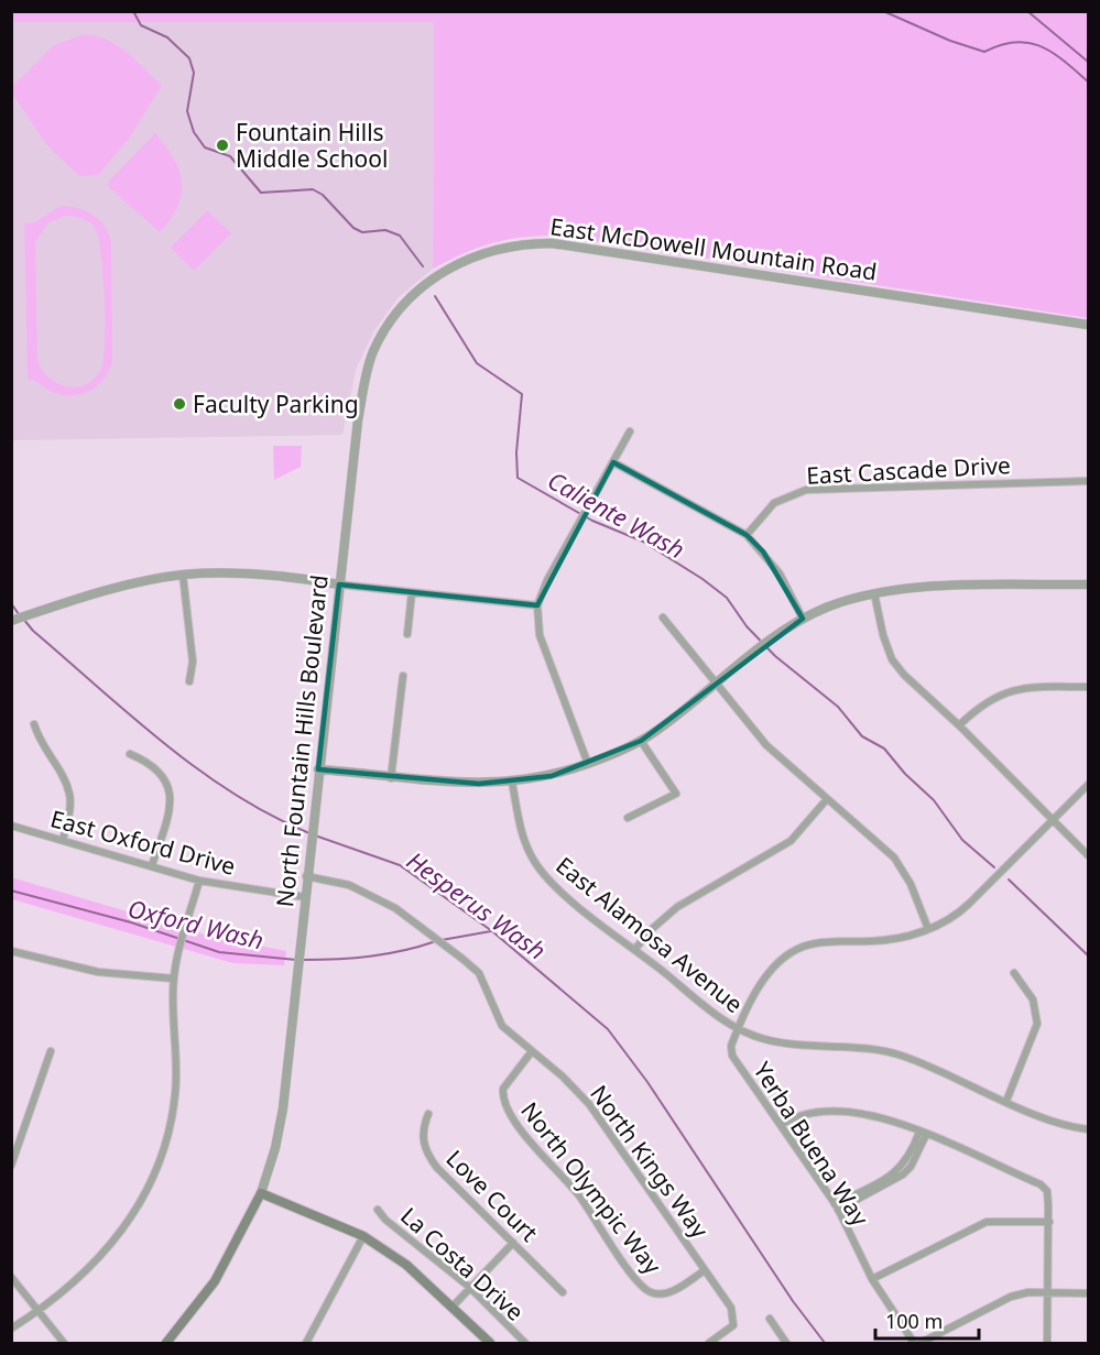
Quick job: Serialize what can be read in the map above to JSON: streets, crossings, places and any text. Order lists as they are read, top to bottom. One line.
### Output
{"streets":{"main road":["North Fountain Hills Boulevard"],"street":["East McDowell Mountain Road","East Cascade Drive","East Oxford Drive","East Alamosa Avenue","Yerba Buena Way","North Kings Way","North Olympic Way","Love Court","La Costa Drive"]},"crossings":[["East McDowell Mountain Road","North Fountain Hills Boulevard"],["North Fountain Hills Boulevard","East Oxford Drive"],["North Fountain Hills Boulevard","North Kings Way"],["East Alamosa Avenue","Yerba Buena Way"],["North Kings Way","North Olympic Way"]],"water":["Caliente Wash","Hesperus Wash","Oxford Wash"],"places":["Fountain Hills Middle School","Faculty Parking"],"scale_bar":"100 m"}
